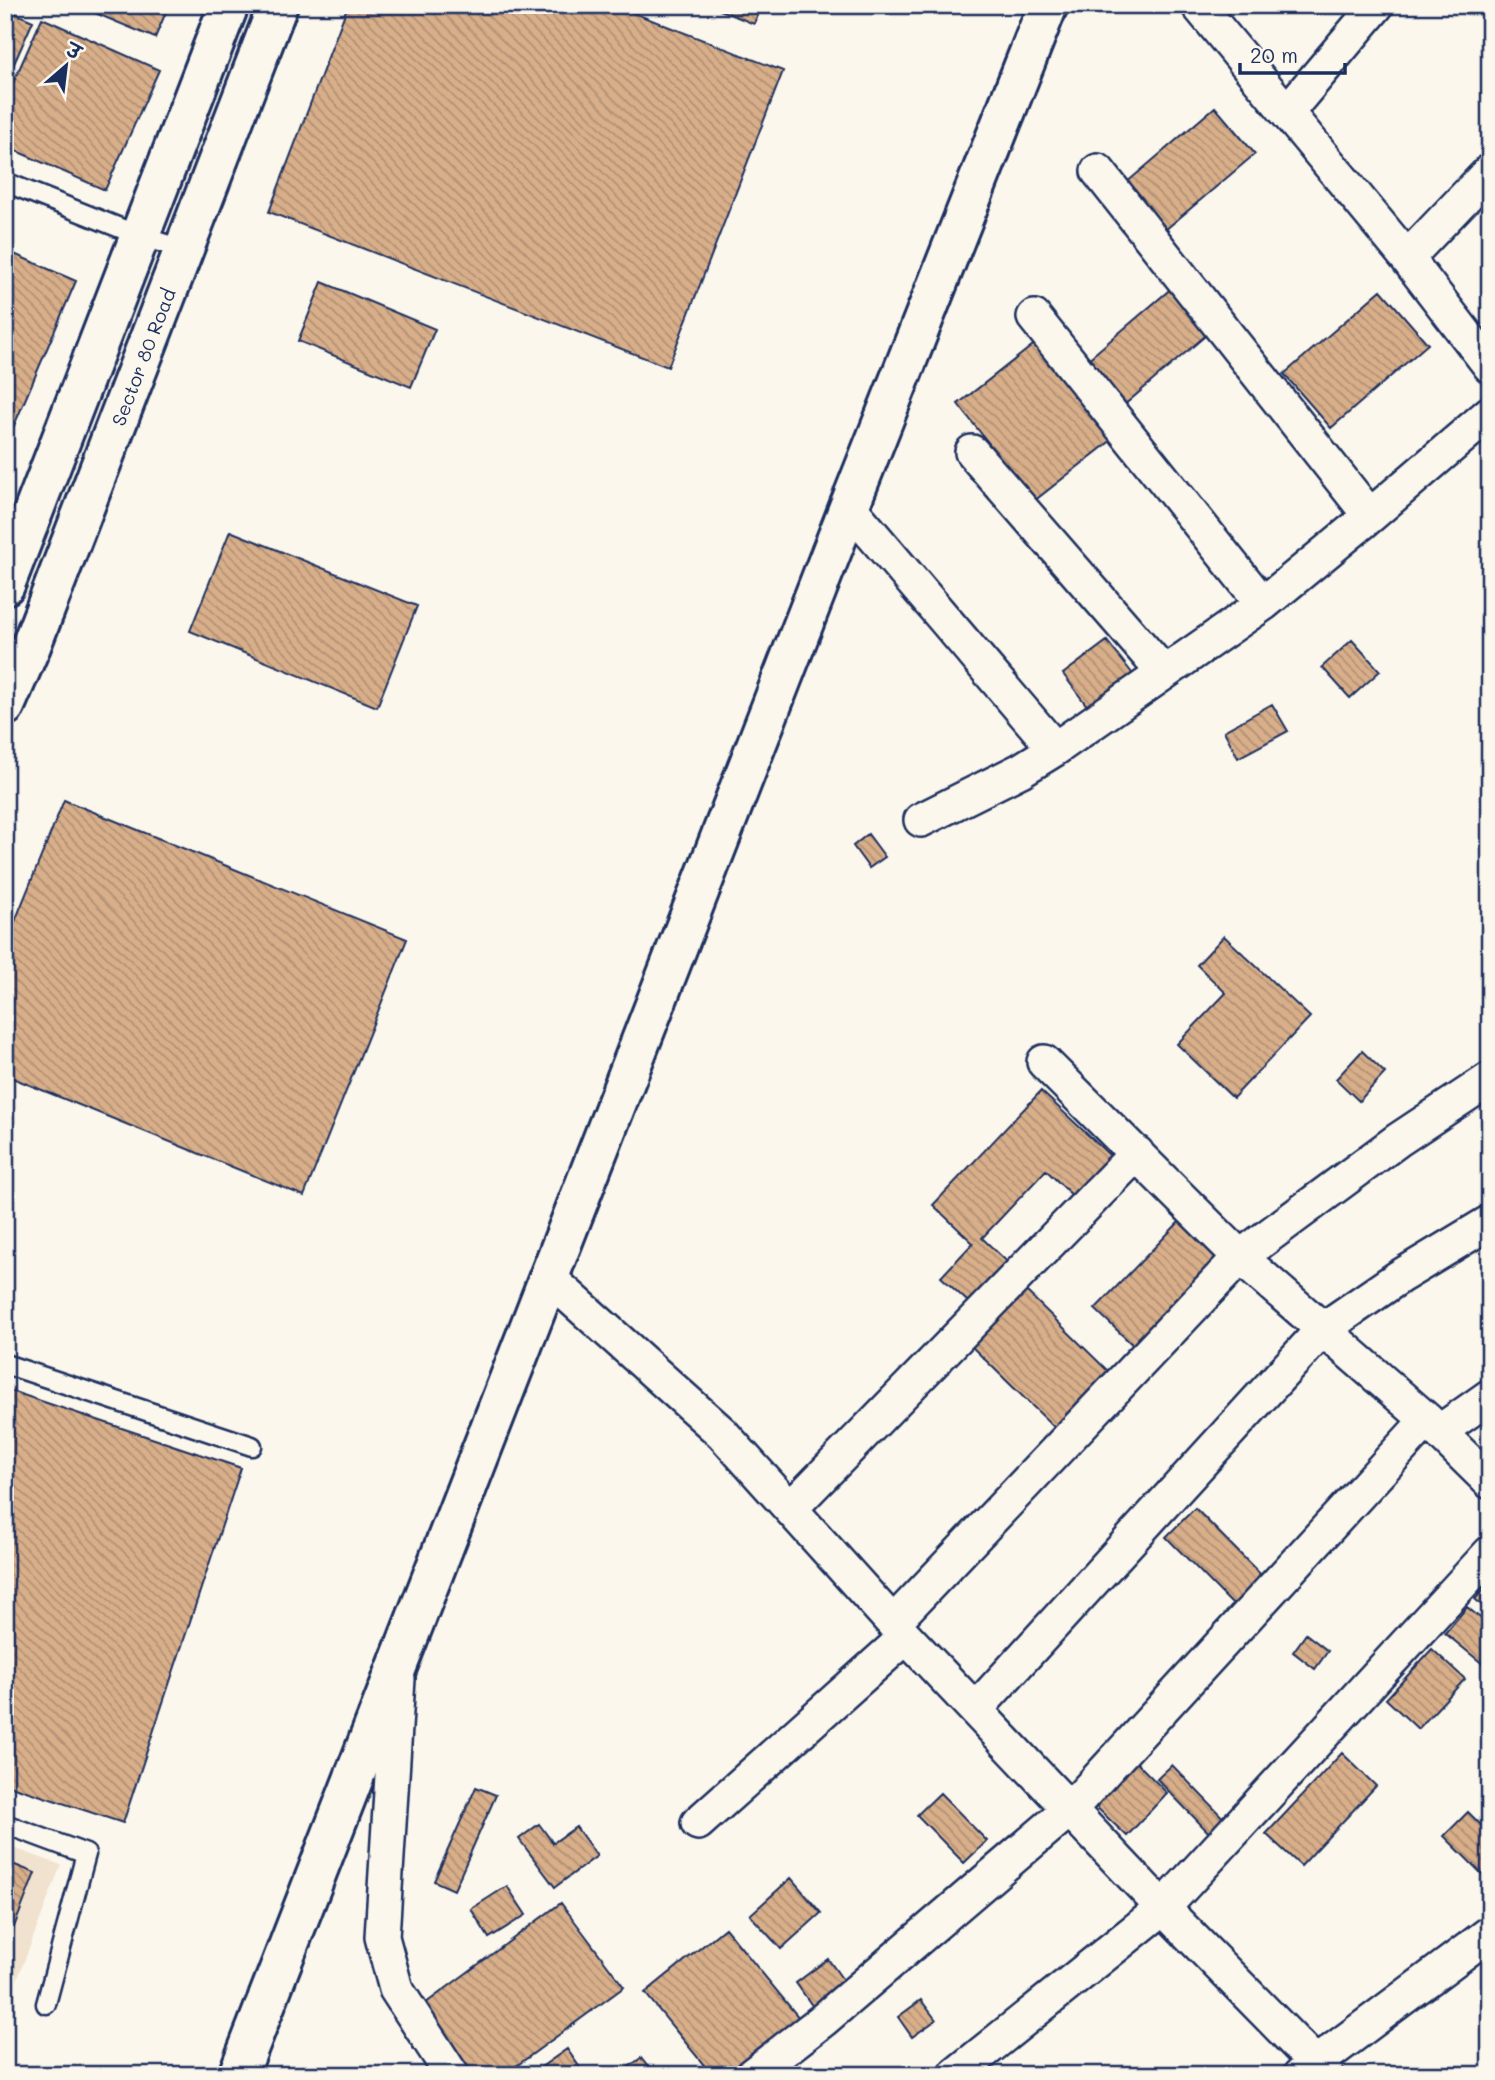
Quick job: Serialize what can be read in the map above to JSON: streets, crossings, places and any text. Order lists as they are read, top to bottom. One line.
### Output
{"streets":{"street":["Sector 80 Road"]},"scale_bar":"20 m","north":"top right"}
